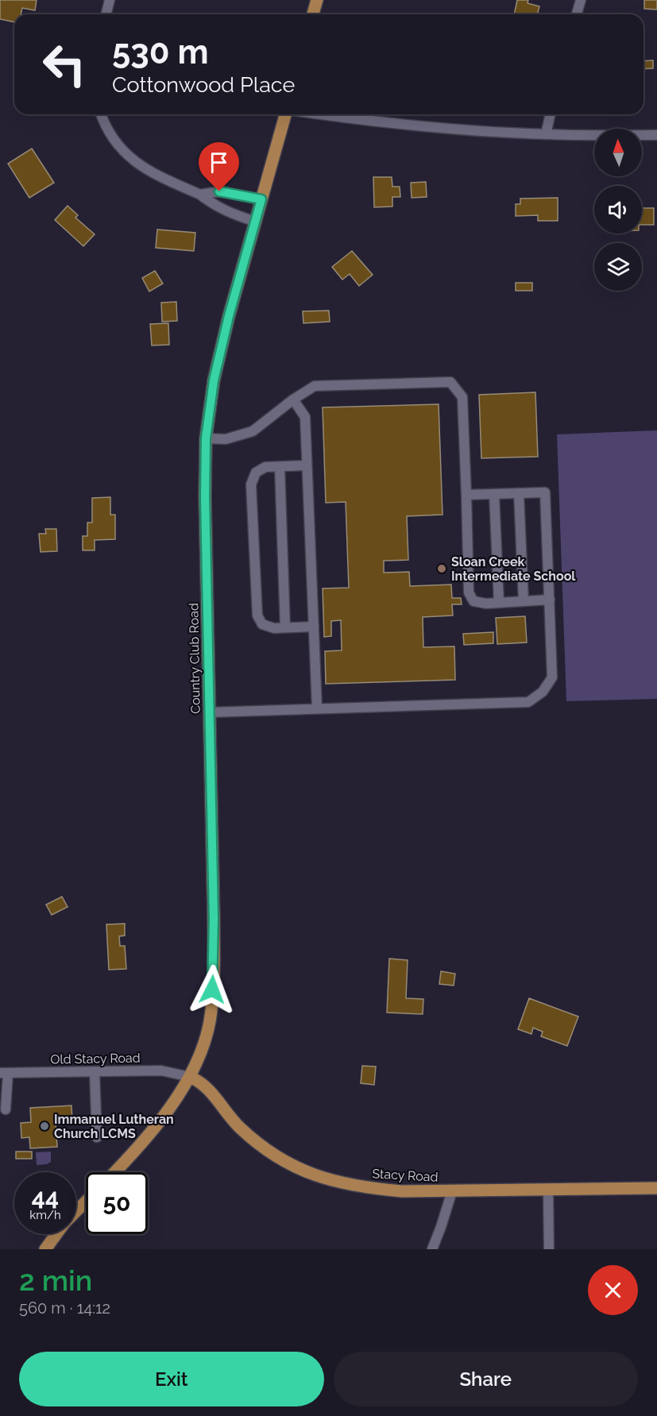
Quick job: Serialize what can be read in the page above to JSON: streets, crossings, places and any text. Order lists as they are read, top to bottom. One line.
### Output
{"streets":{"main road":["Country Club Road","Stacy Road"],"street":["Old Stacy Road"]},"crossings":[["Country Club Road","Old Stacy Road"],["Country Club Road","Stacy Road"],["Old Stacy Road","Stacy Road"]],"places":["Sloan Creek Intermediate School","Immanuel Lutheran Church LCMS"],"north":"top","page":{"turn":["530 m","Cottonwood Place"],"speed":"44 km/h","limit":"50","heading":["2 min","560 m · 14:12"],"buttons":["Exit","Share"]}}
